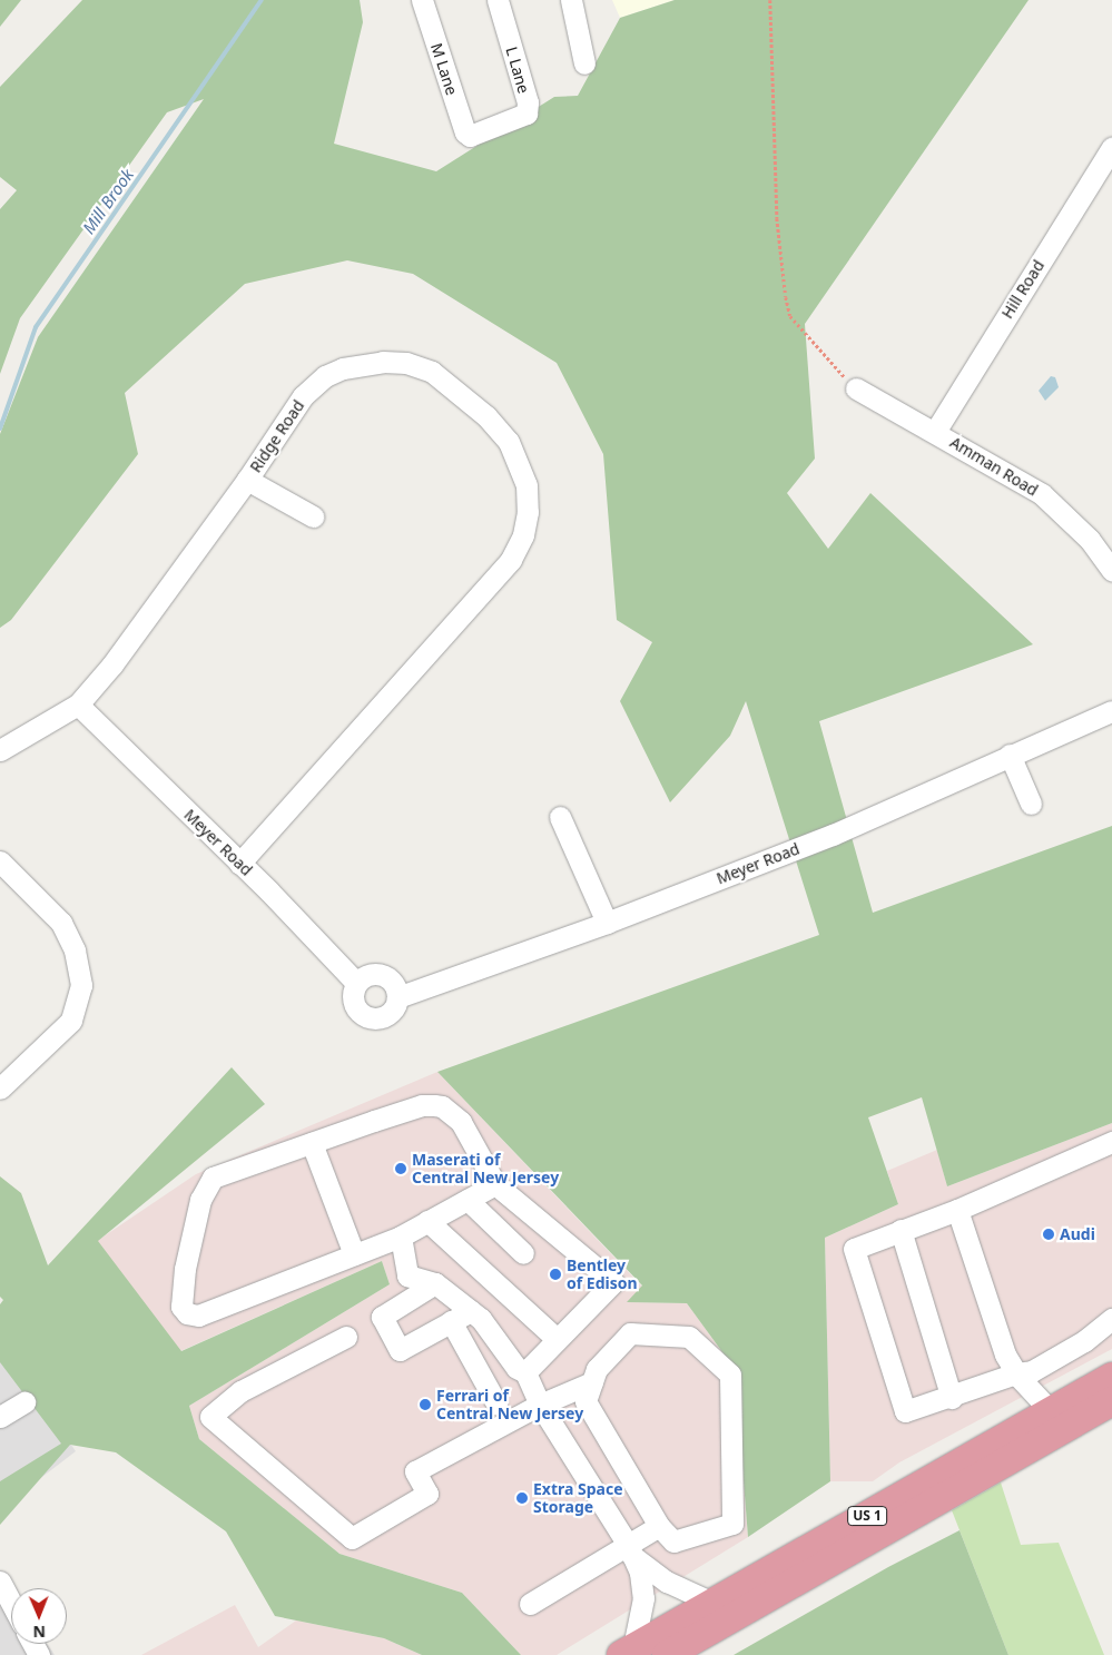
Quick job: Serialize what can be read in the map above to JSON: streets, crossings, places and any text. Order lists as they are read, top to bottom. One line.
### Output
{"streets":{"highway":["US 1"],"street":["M Lane","L Lane","Hill Road","Ridge Road","Amman Road","Meyer Road"]},"crossings":[["M Lane","L Lane"],["Hill Road","Amman Road"],["Ridge Road","Meyer Road"]],"water":["Mill Brook"],"places":["Maserati of Central New Jersey","Audi","Bentley of Edison","Ferrari of Central New Jersey","Extra Space Storage"],"north":"bottom"}
